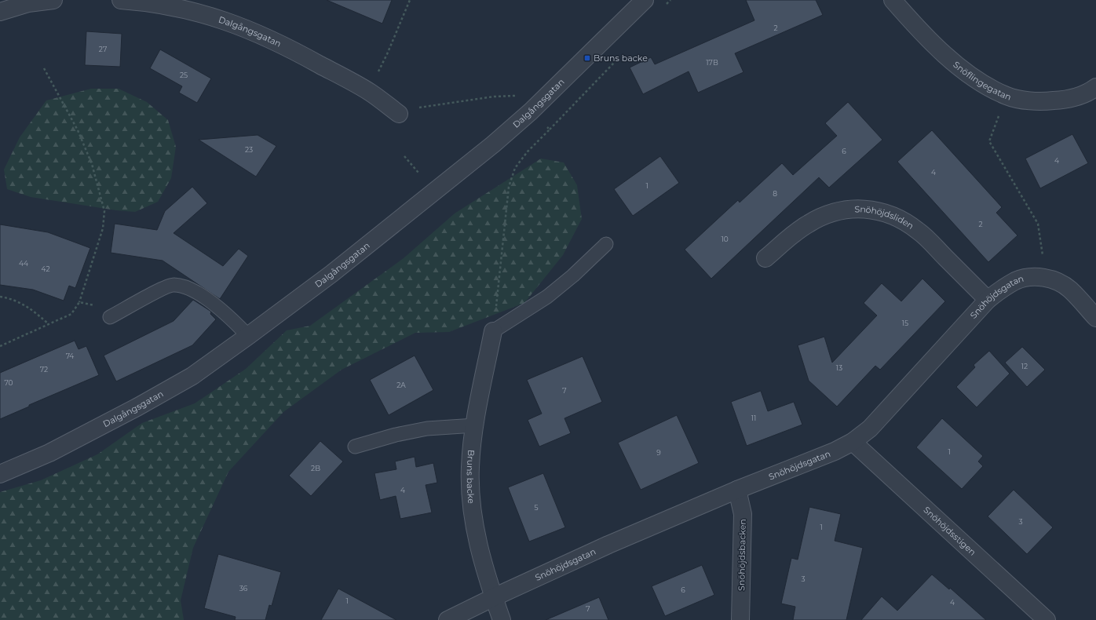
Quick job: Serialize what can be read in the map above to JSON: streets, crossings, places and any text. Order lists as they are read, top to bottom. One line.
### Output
{"streets":{"street":["Dalgångsgatan","Snöflingegatan","Snöhöjdsliden","Snöhöjdsgatan","Bruns backe","Snöhöjdsstigen","Snöhöjdsbacken"]},"crossings":[["Snöhöjdsliden","Snöhöjdsgatan"],["Snöhöjdsgatan","Bruns backe"],["Snöhöjdsgatan","Snöhöjdsstigen"],["Snöhöjdsgatan","Snöhöjdsbacken"]],"places":{"transit":["Bruns backe"]},"house_numbers":["2","27","17B","25","23","6","4","4","1","8","2","10","44","42","15","74","12","13","72","70","2A","7","11","1","9","2B","4","5","3","1","3","36","6","1","4","7"]}
